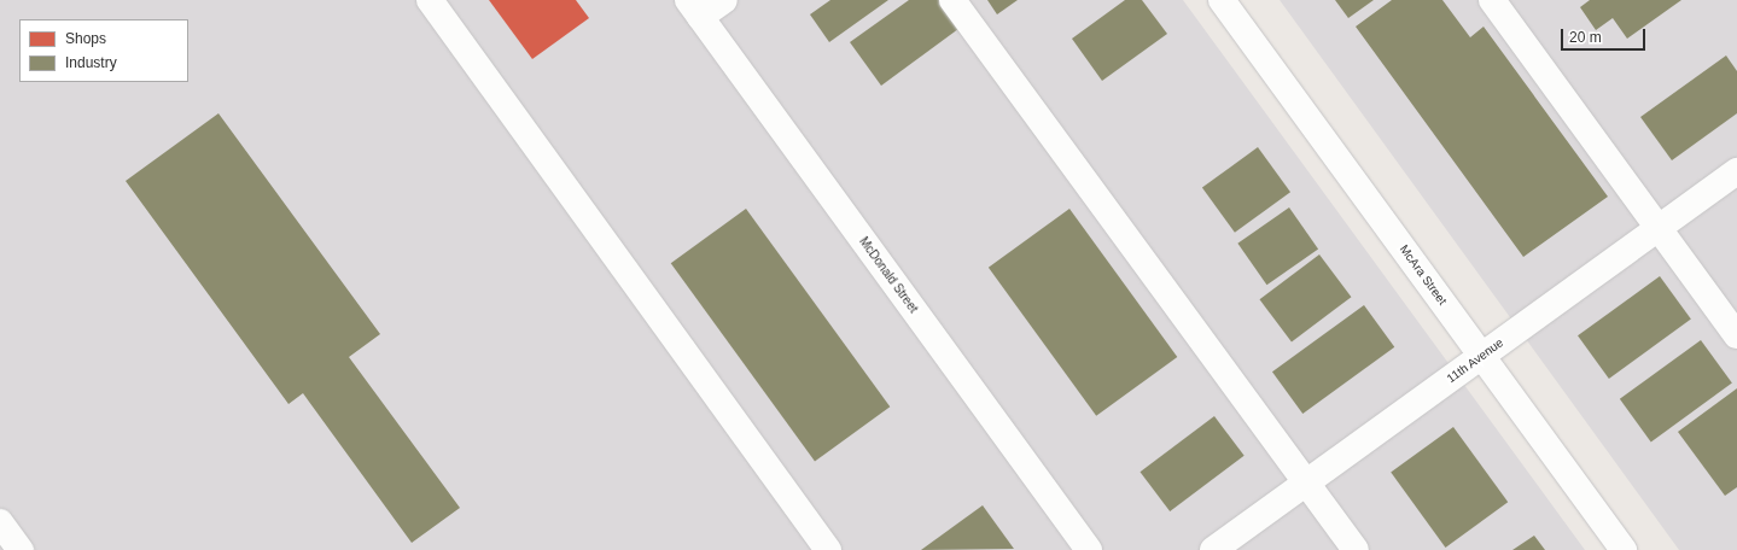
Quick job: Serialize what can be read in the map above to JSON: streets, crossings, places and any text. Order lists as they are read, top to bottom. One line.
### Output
{"streets":{"street":["McDonald Street","McAra Street","11th Avenue"]},"crossings":[["McAra Street","11th Avenue"]],"legend":["Shops","Industry"],"scale_bar":"20 m"}
